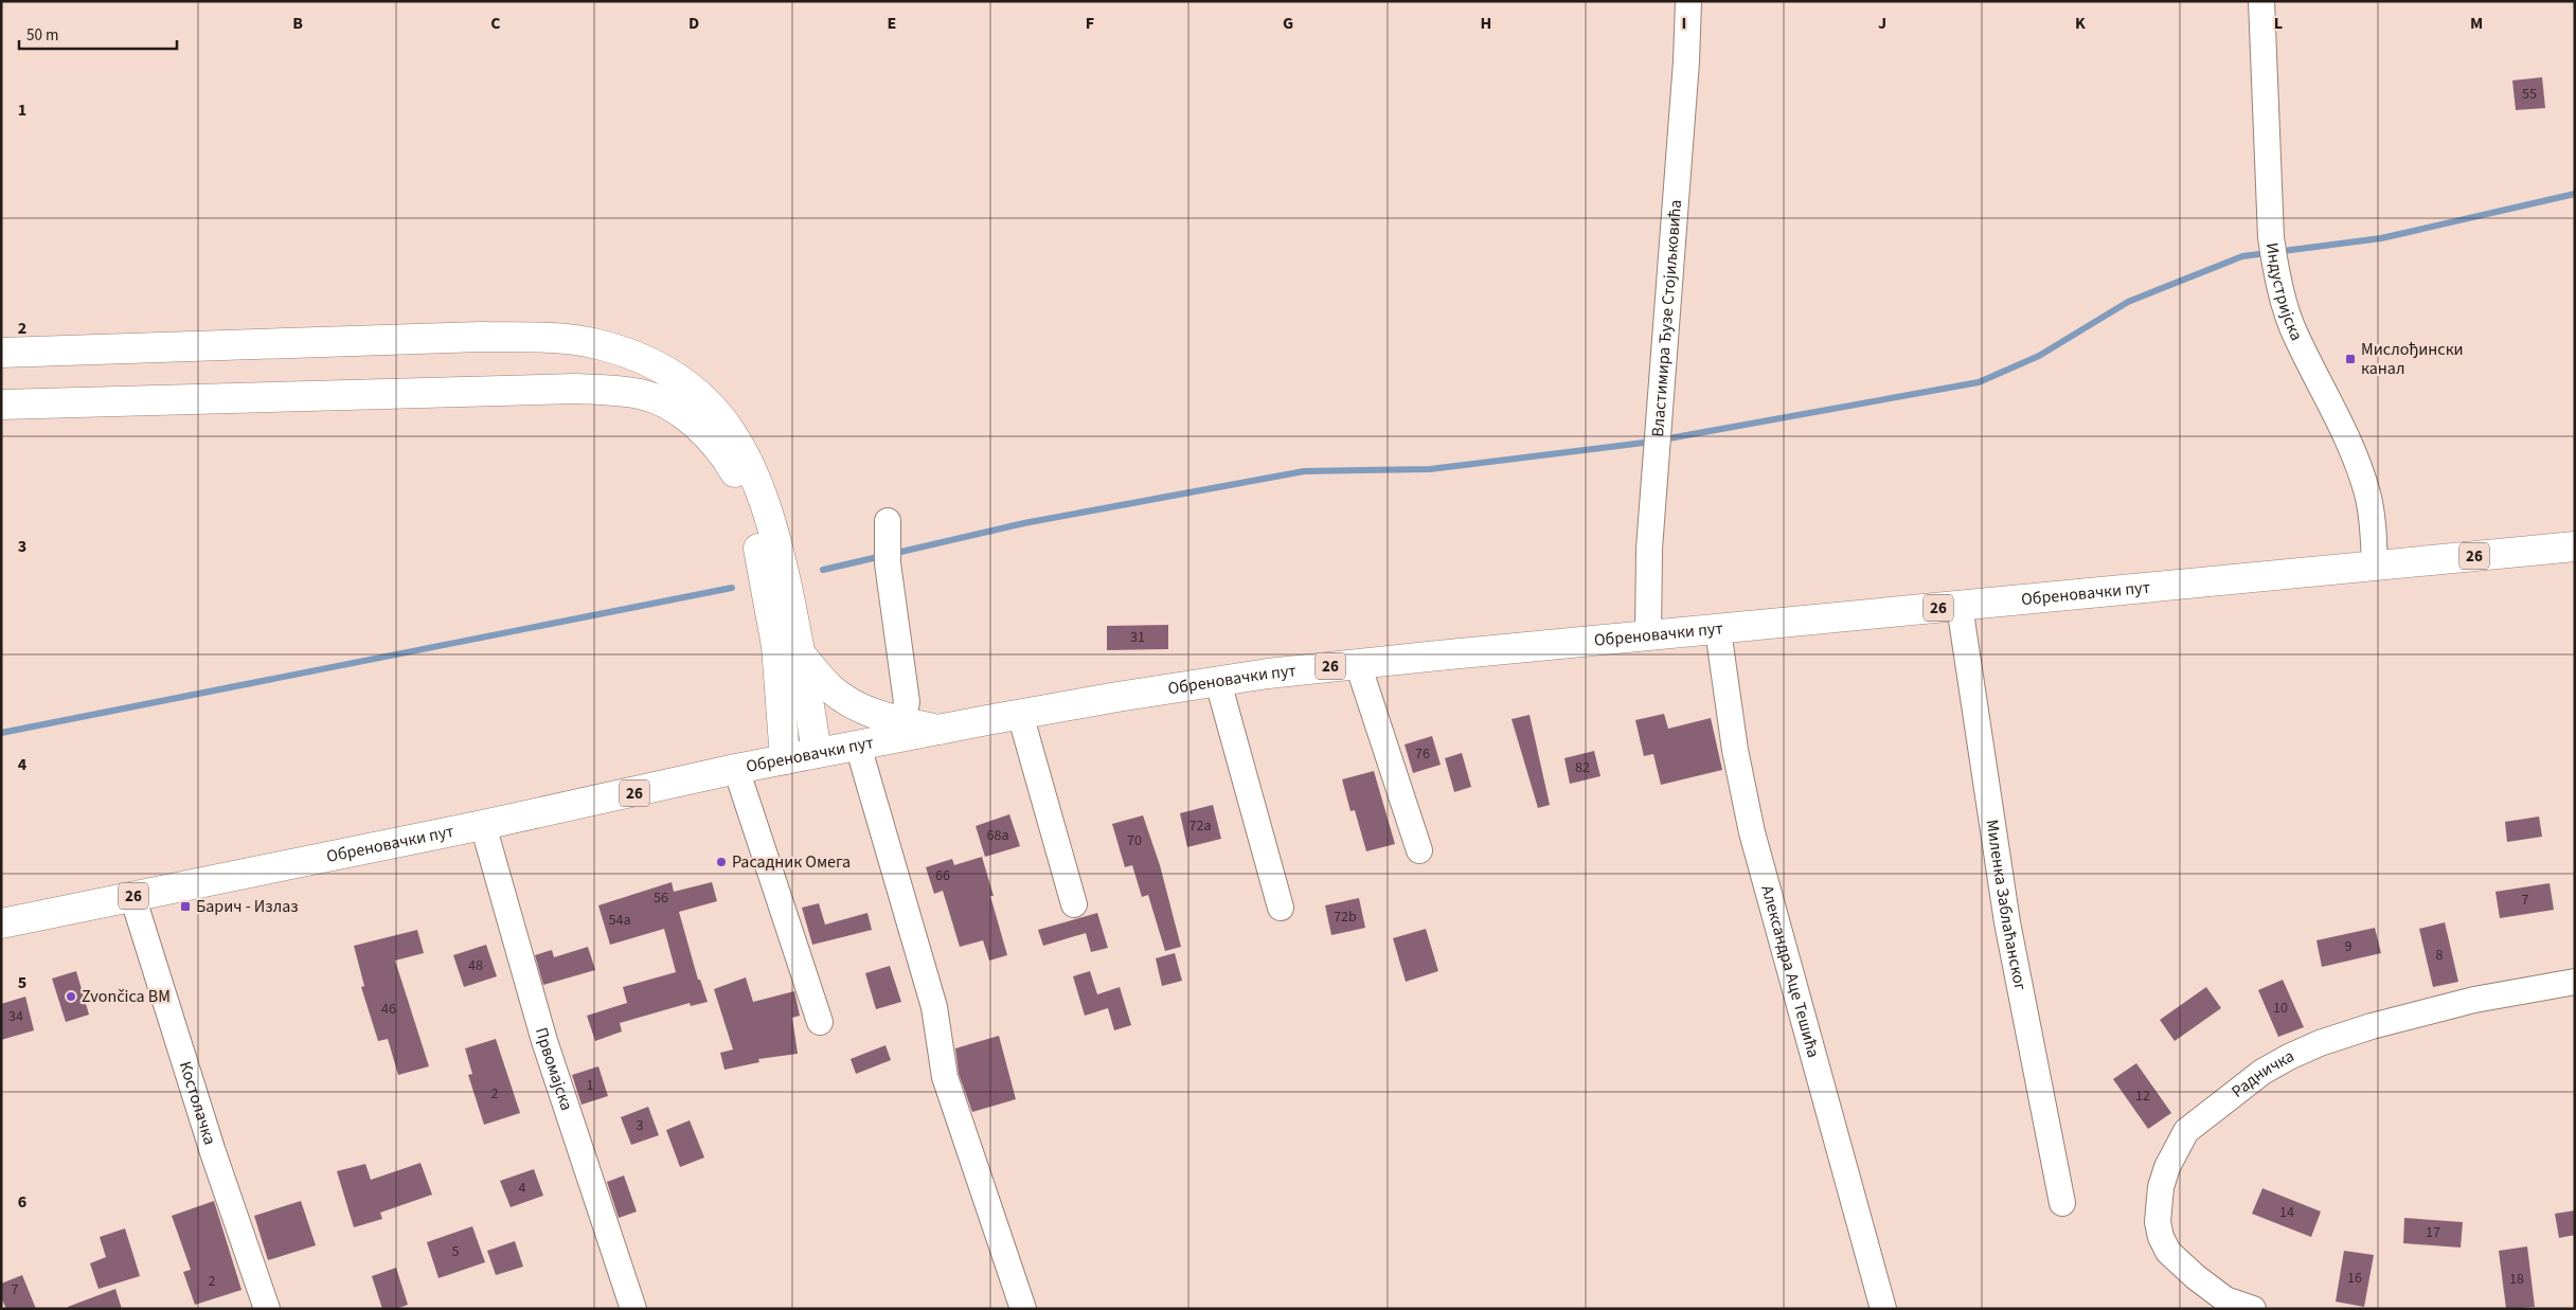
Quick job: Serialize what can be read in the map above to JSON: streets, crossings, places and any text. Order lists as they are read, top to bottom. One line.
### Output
{"streets":{"main road":["26","Обреновачки пут"],"street":["Индустријска","Властимира Ђузе Стојиљковића","Миленка Заблаћанског","Александра Аце Тешића","Првомајска","Радничка","Костолачка"]},"crossings":[["Индустријска","Обреновачки пут"],["Властимира Ђузе Стојиљковића","Обреновачки пут"],["Обреновачки пут","Миленка Заблаћанског"],["Обреновачки пут","Александра Аце Тешића"],["Обреновачки пут","Првомајска"],["Обреновачки пут","Костолачка"]],"places":{"transit":["Мислођински канал","Барич - Излаз"],"other":["Расадник Омега","Zvončica BM"]},"house_numbers":["55","31","76","82","72a","68a","70","66","56","7","72b","54a","9","8","48","10","46","34","1","2","12","3","4","14","17","5","16","18","2","7"],"scale_bar":"50 m","grid":{"columns":["B","C","D","E","F","G","H","I","J","K","L","M"],"rows":["1","2","3","4","5","6"]}}
